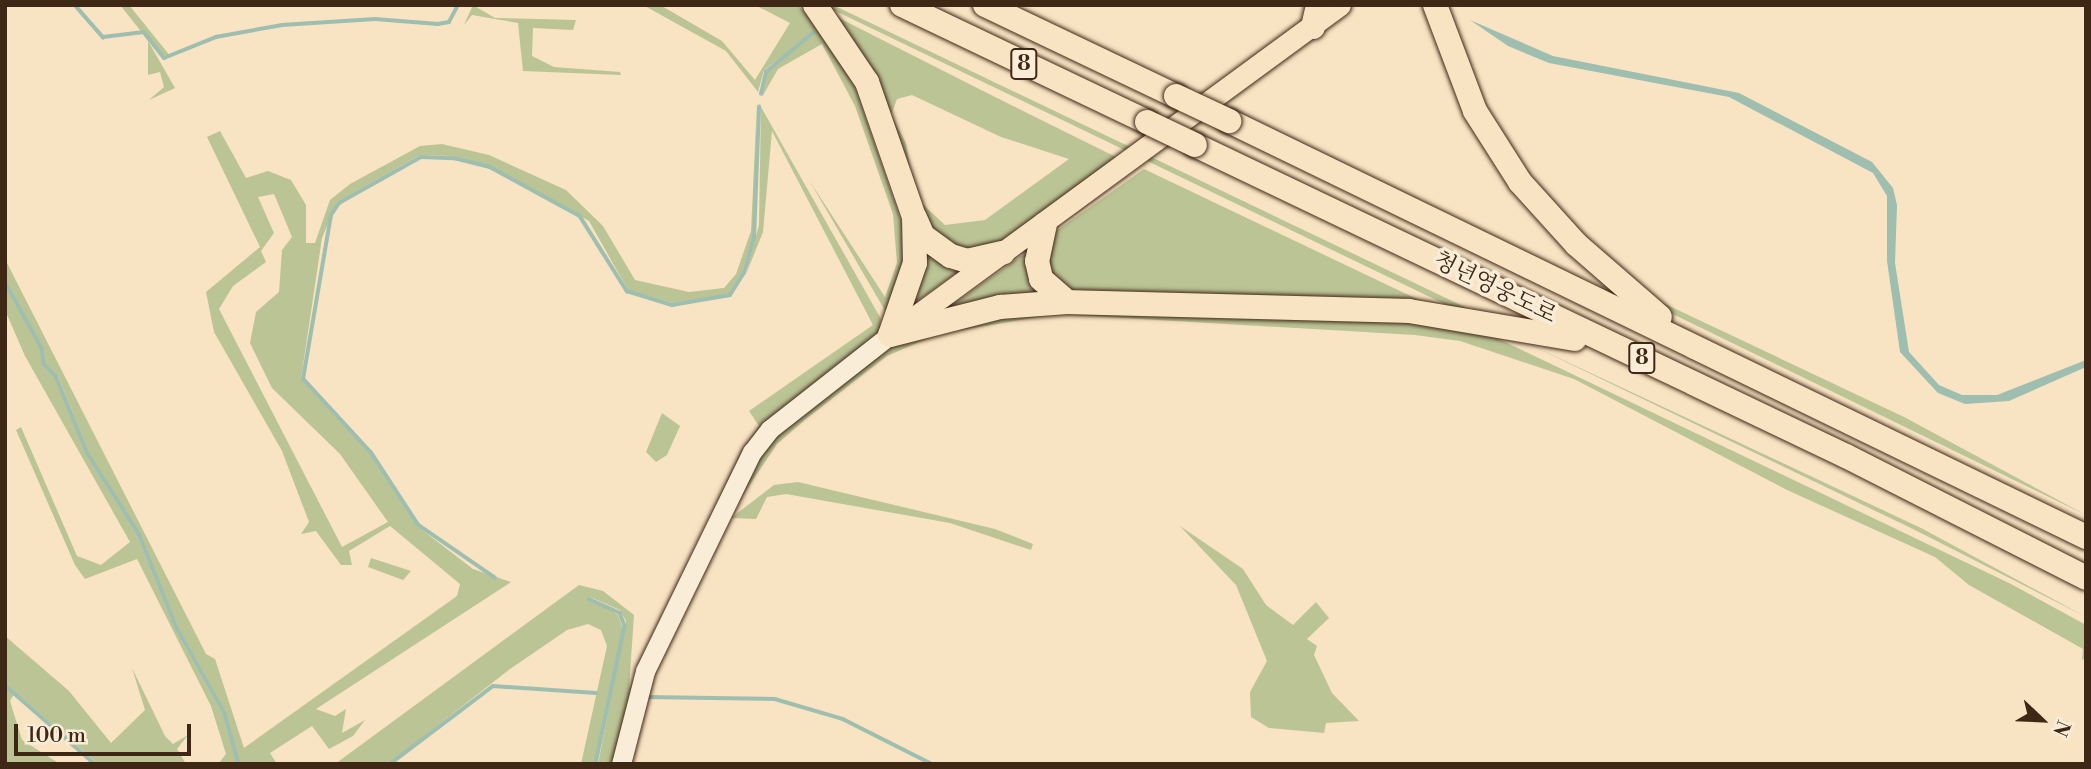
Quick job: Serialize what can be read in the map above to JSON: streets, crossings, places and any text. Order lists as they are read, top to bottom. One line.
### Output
{"streets":{"highway":["8","청년영웅도로"]},"scale_bar":"100 m","north":"bottom right"}
